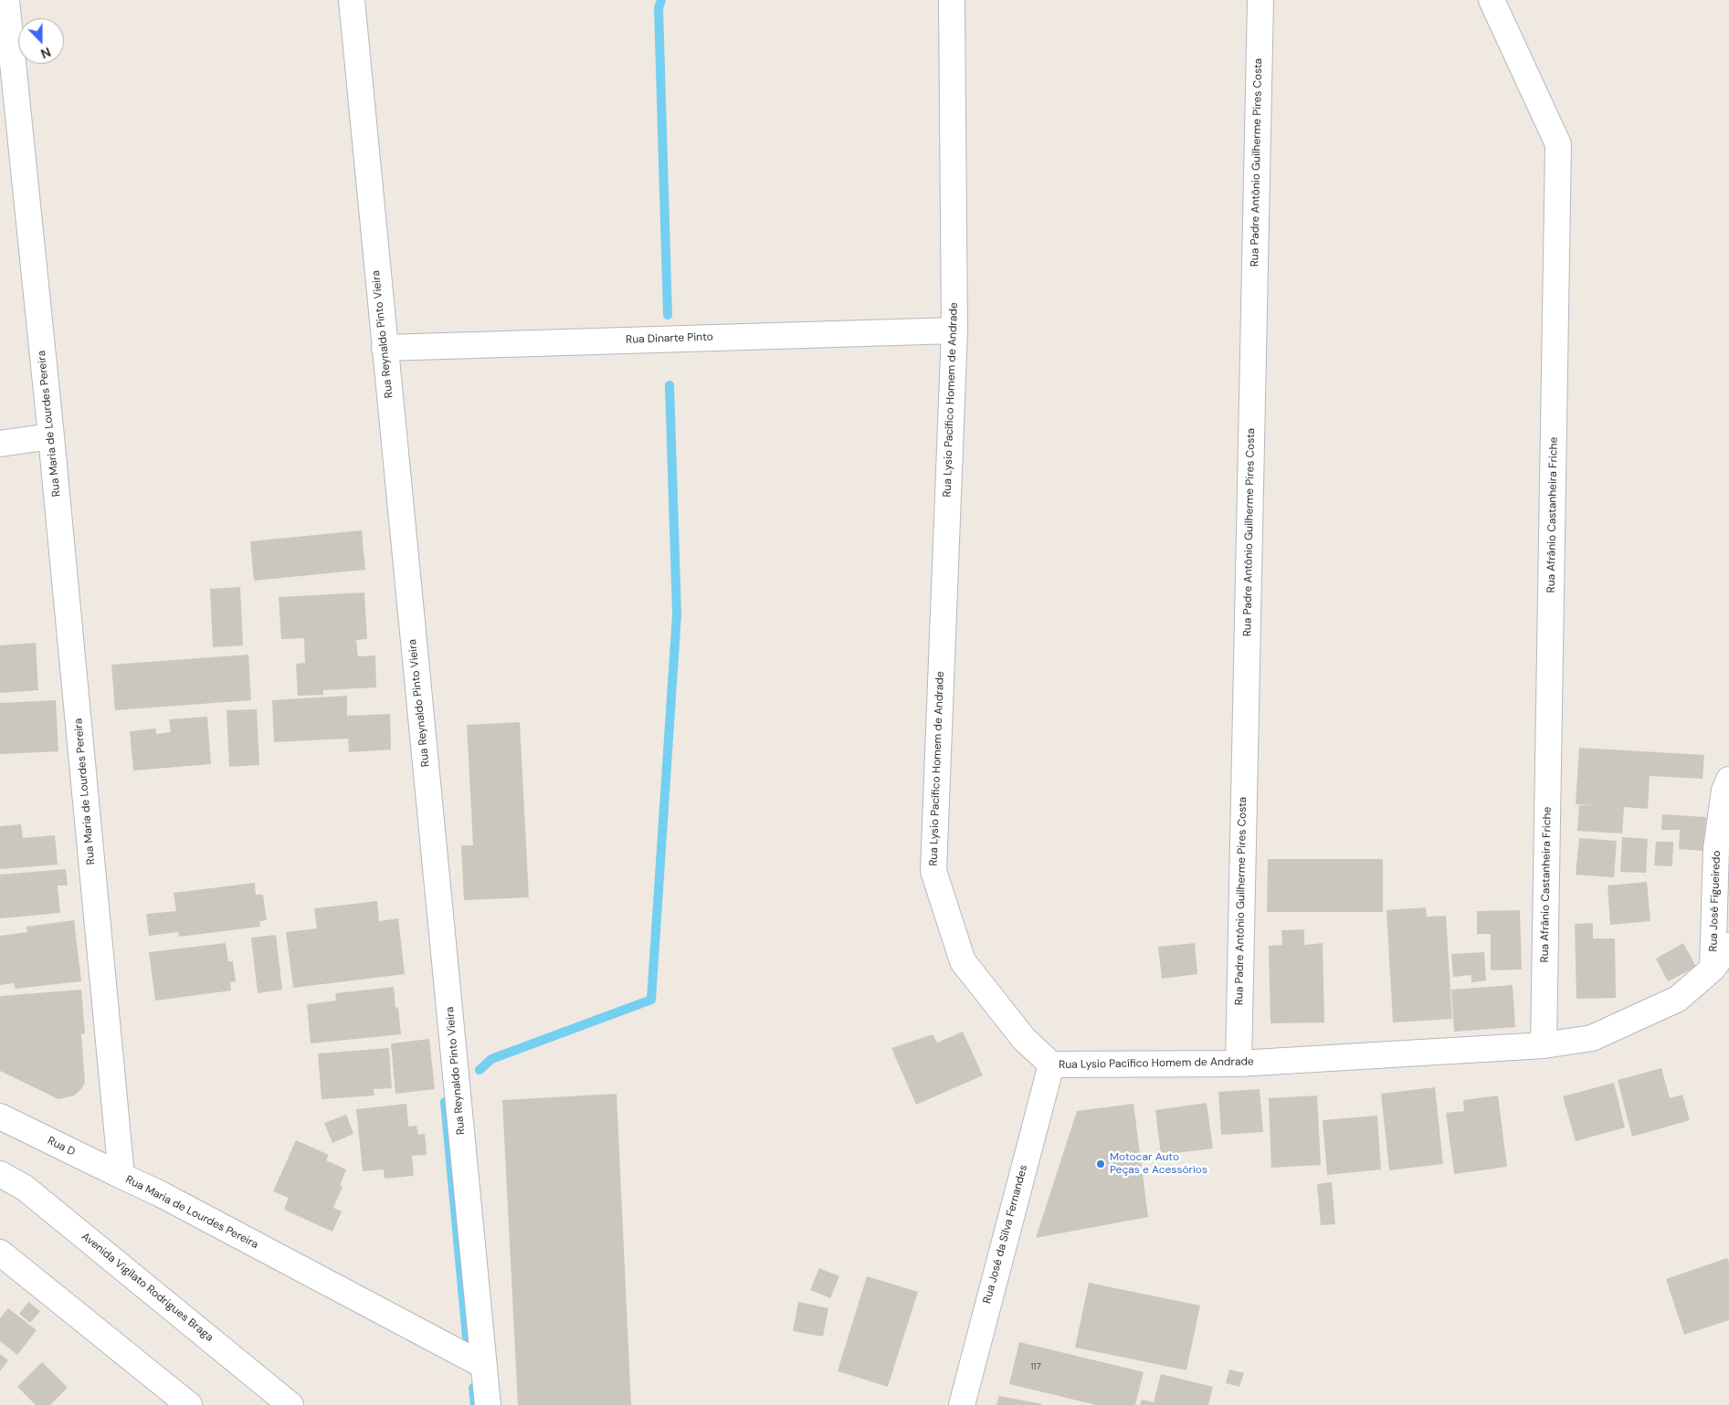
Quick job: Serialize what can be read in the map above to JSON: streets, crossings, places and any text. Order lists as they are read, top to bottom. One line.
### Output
{"streets":{"street":["Rua Padre Antônio Guilherme Pires Costa","Rua Reynaldo Pinto Vieira","Rua Dinarte Pinto","Rua Lysio Pacífico Homem de Andrade","Rua Maria de Lourdes Pereira","Rua Afrânio Castanheira Friche","Rua José Figueiredo","Rua D","Rua José da Silva Fernandes","Avenida Vigilato Rodrigues Braga"]},"crossings":[["Rua Padre Antônio Guilherme Pires Costa","Rua Lysio Pacífico Homem de Andrade"],["Rua Reynaldo Pinto Vieira","Rua Dinarte Pinto"],["Rua Reynaldo Pinto Vieira","Rua Maria de Lourdes Pereira"],["Rua Dinarte Pinto","Rua Lysio Pacífico Homem de Andrade"],["Rua Lysio Pacífico Homem de Andrade","Rua Afrânio Castanheira Friche"],["Rua Lysio Pacífico Homem de Andrade","Rua José Figueiredo"],["Rua Lysio Pacífico Homem de Andrade","Rua José da Silva Fernandes"],["Rua Maria de Lourdes Pereira","Rua D"]],"places":["Motocar Auto Peças e Acessórios"],"house_numbers":["117"],"north":"bottom"}
